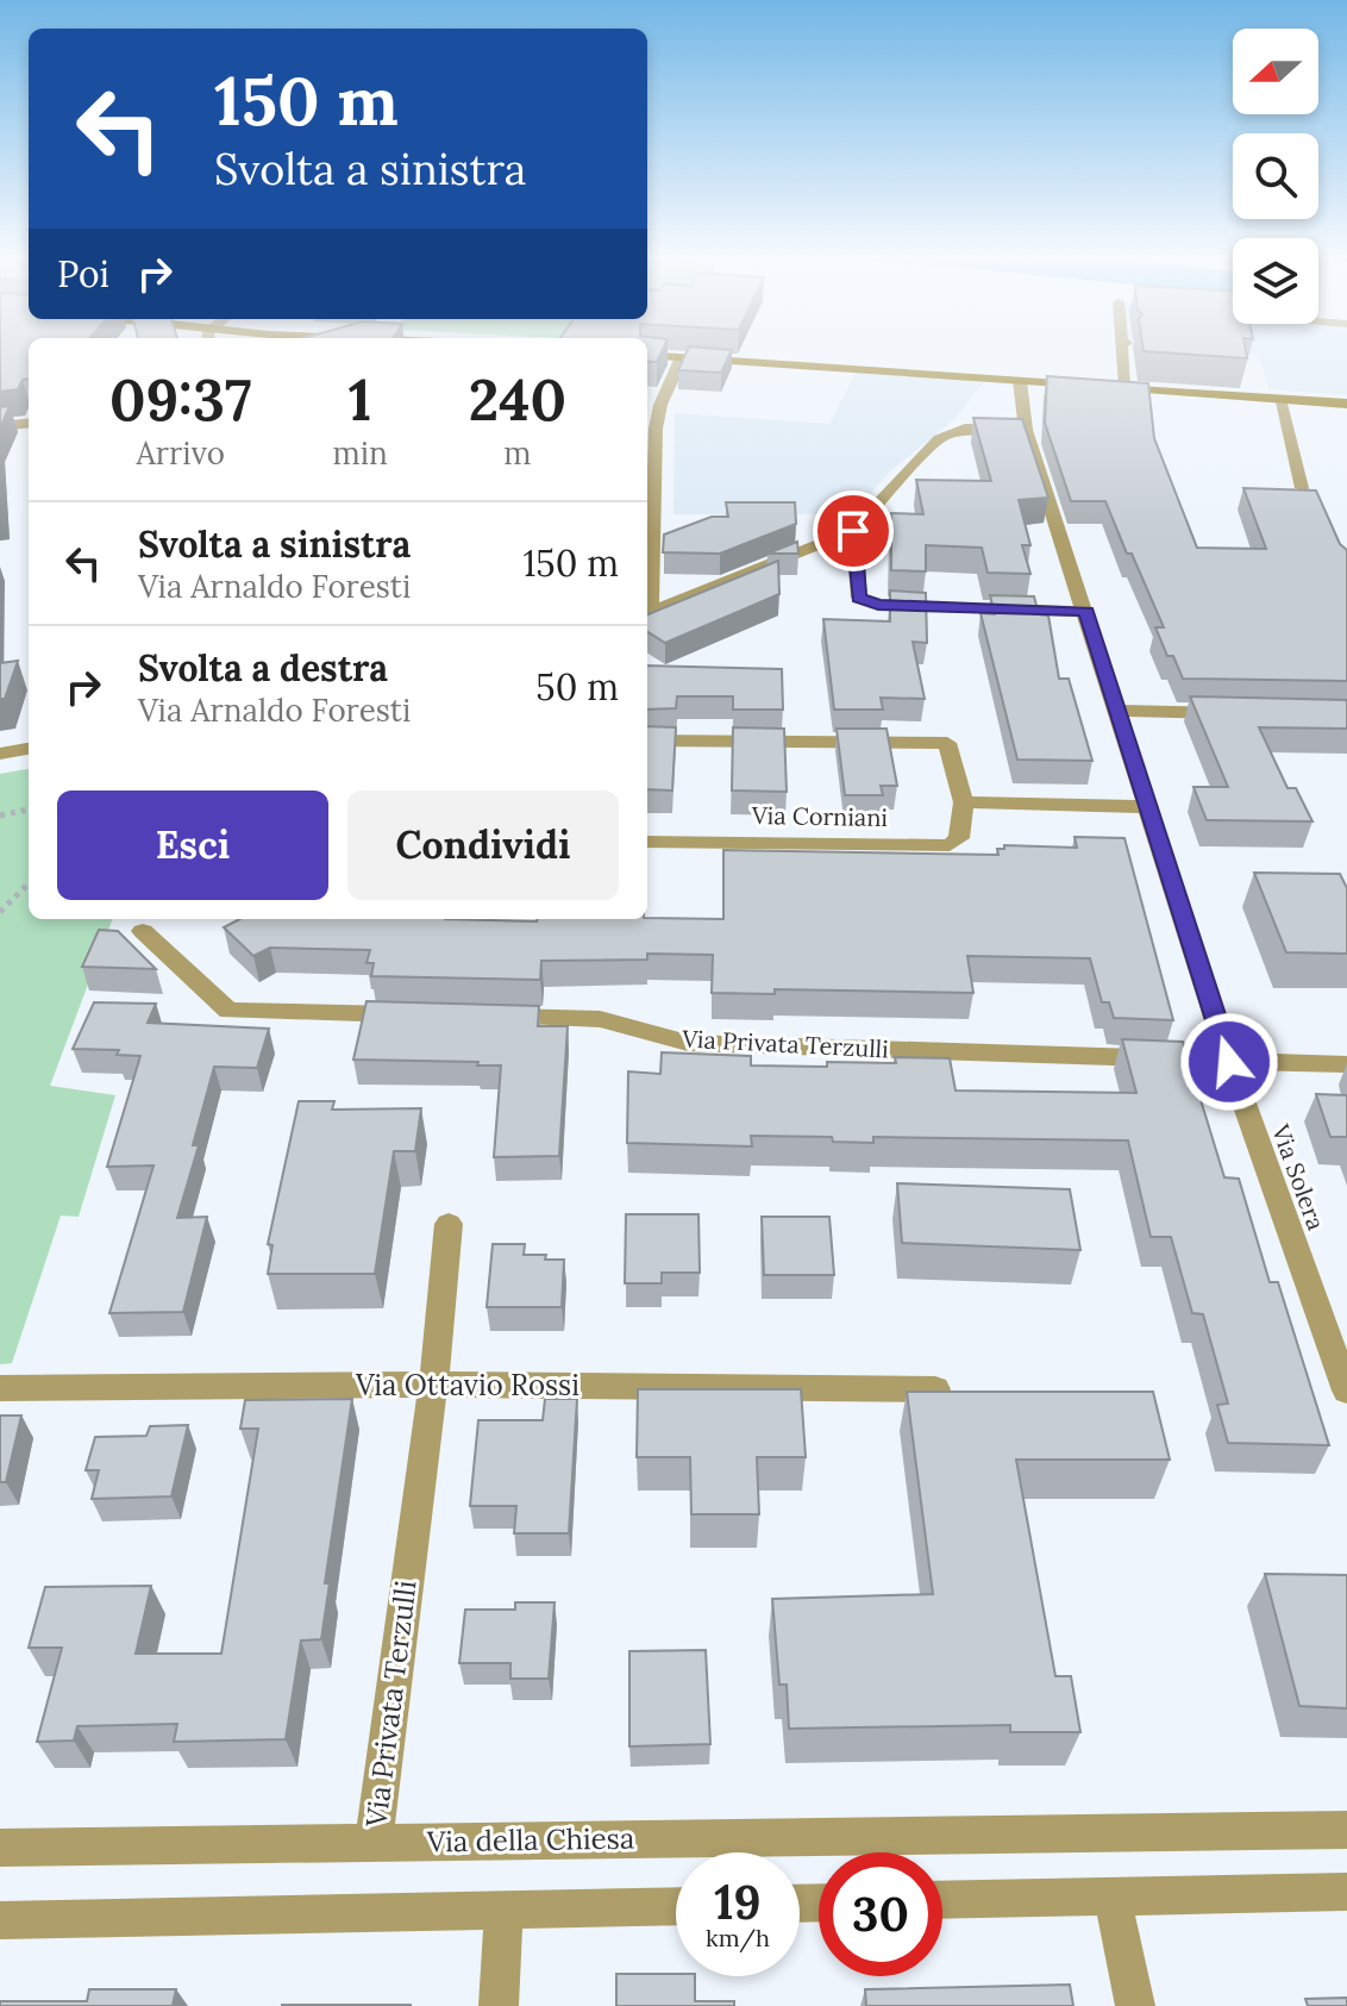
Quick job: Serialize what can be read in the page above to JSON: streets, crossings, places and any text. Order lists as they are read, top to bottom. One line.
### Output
{"streets":{"street":["Via Corniani","Via Privata Terzulli","Via Solera","Via Ottavio Rossi","Via della Chiesa"]},"crossings":[["Via Privata Terzulli","Via Solera"],["Via Privata Terzulli","Via Ottavio Rossi"],["Via Privata Terzulli","Via della Chiesa"]],"north":"left","page":{"turn":["150 m","Svolta a sinistra"],"then":"Poi","eta":["09:37","Arrivo","1","min","240","m"],"list":[{"name":"Svolta a sinistra","note":"Via Arnaldo Foresti","value":"150 m"},{"name":"Svolta a destra","note":"Via Arnaldo Foresti","value":"50 m"}],"buttons":["Esci","Condividi"],"speed":"19 km/h","limit":"30"}}
